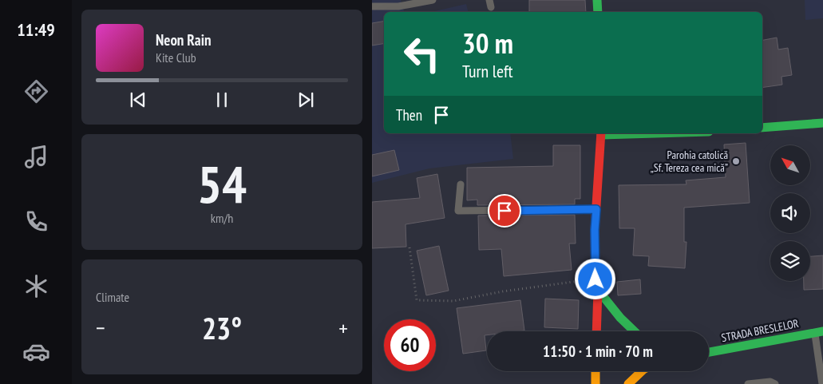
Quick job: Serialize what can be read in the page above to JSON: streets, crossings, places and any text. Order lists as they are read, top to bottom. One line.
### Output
{"streets":{"main road":["STRADA BRESLELOR"]},"places":["Parohia catolică „Sf. Tereza cea mică”"],"north":"top left","page":{"tabs":"11:49","turn":["30 m","Turn left"],"song":["Neon Rain","Kite Club"],"then":"Then","tile":[["54","km/h"],"Climate"],"heat":["−","23°","+"],"limit":"60","trip":"11:50 · 1 min · 70 m"}}
